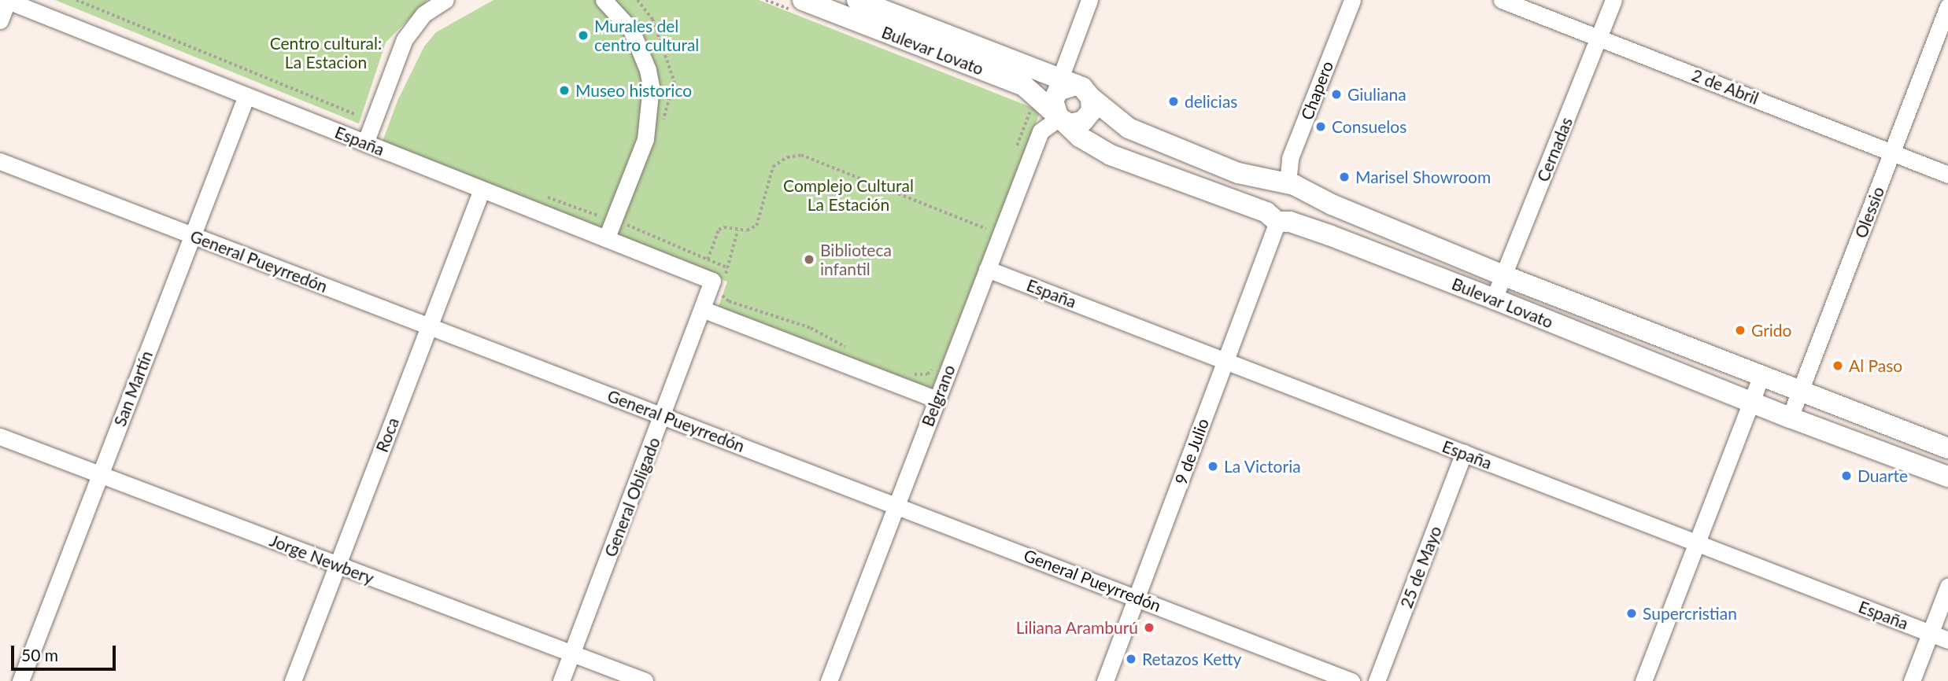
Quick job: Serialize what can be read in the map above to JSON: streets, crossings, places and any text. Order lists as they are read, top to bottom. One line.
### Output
{"streets":{"main road":["Bulevar Lovato","9 de Julio"],"street":["2 de Abril","Chapero","España","Cernadas","Olessio","General Pueyrredón","San Martín","Belgrano","Roca","General Obligado","Jorge Newbery","25 de Mayo"]},"crossings":[["Bulevar Lovato","Chapero"],["Bulevar Lovato","Cernadas"],["Bulevar Lovato","Olessio"],["Bulevar Lovato","Belgrano"],["Bulevar Lovato","9 de Julio"],["2 de Abril","Cernadas"],["2 de Abril","Olessio"],["Chapero","9 de Julio"],["España","San Martín"],["España","Belgrano"],["España","Roca"],["España","9 de Julio"],["España","General Obligado"],["España","25 de Mayo"],["General Pueyrredón","San Martín"],["General Pueyrredón","Belgrano"],["General Pueyrredón","Roca"],["General Pueyrredón","9 de Julio"],["General Pueyrredón","General Obligado"],["San Martín","Jorge Newbery"],["Roca","Jorge Newbery"],["General Obligado","Jorge Newbery"]],"parks":["Centro cultural: La Estacion","Complejo Cultural La Estación"],"places":["Murales del centro cultural","Museo historico","Giuliana","delicias","Consuelos","Marisel Showroom","Biblioteca infantil","Grido","Al Paso","La Victoria","Duarte","Supercristian","Liliana Aramburú","Retazos Ketty"],"scale_bar":"50 m"}
